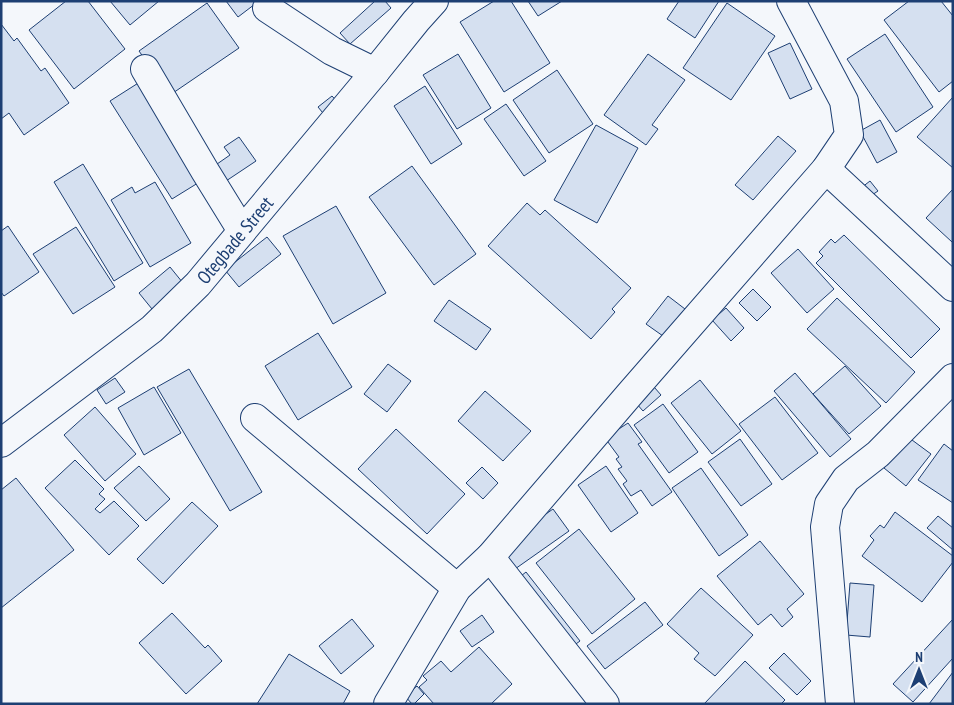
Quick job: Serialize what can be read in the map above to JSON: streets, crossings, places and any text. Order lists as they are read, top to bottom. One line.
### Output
{"streets":{"street":["Otegbade Street"]},"north":"top"}
